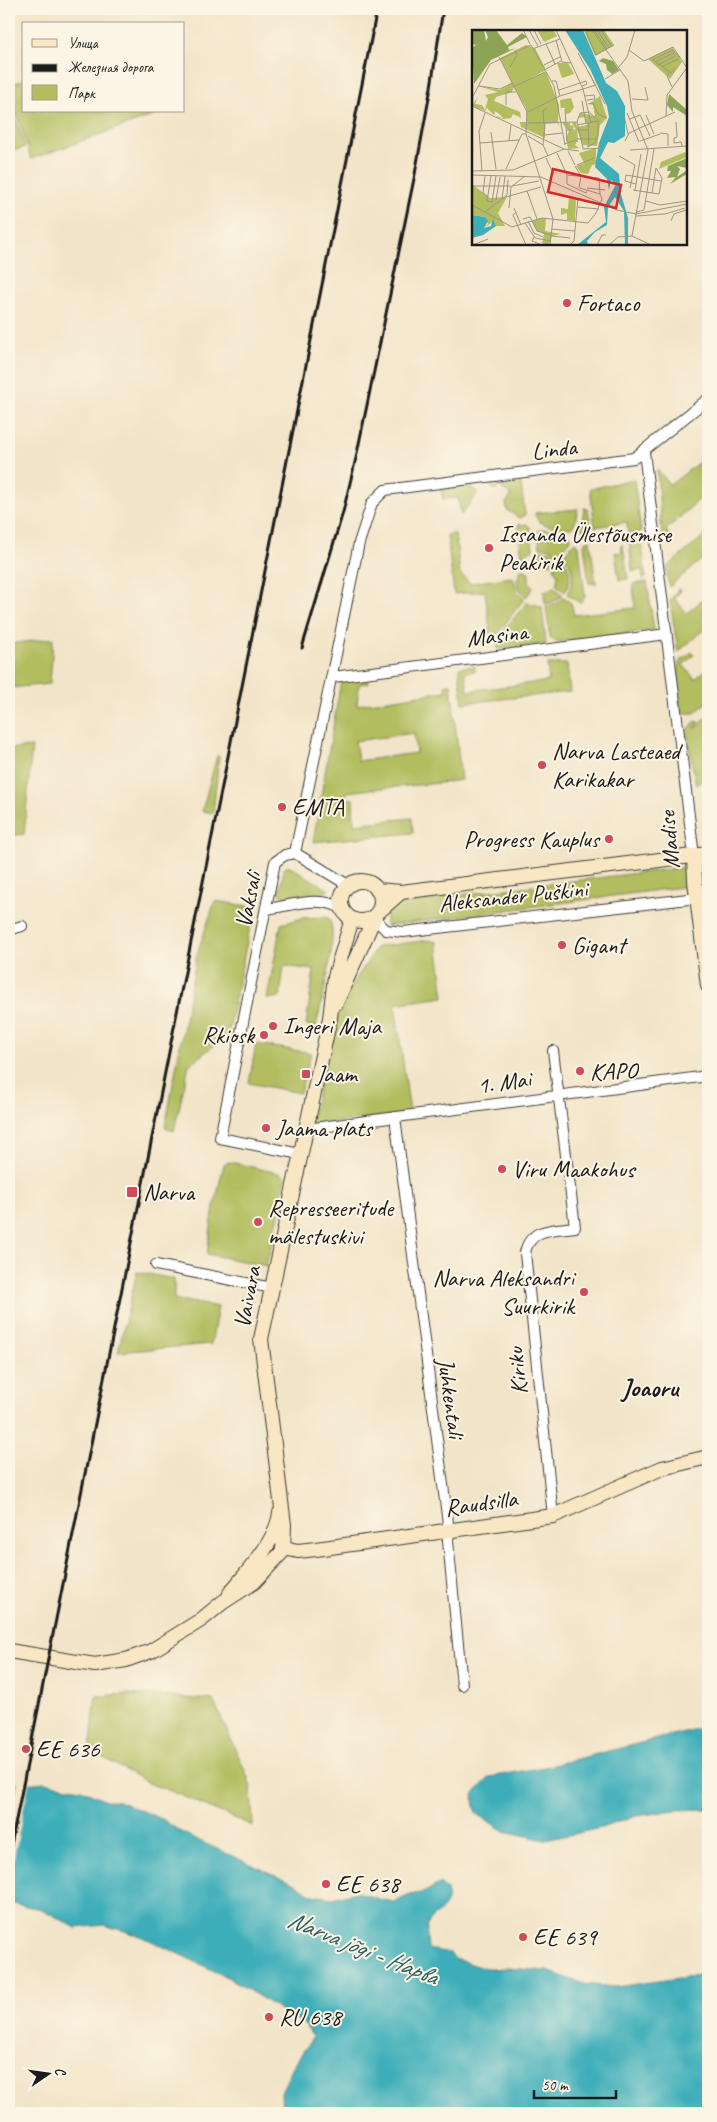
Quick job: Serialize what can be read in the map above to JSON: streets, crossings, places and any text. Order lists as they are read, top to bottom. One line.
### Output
{"streets":{"street":["Linda","Masina","Madise","Aleksander Puškini","Vaksali","1. Mai","Vaivara","Kiriku","Juhkentali","Raudsilla"]},"crossings":[["Linda","Masina"],["Linda","Madise"],["Masina","Madise"],["Madise","Aleksander Puškini"],["Aleksander Puškini","Vaivara"],["Vaksali","Vaivara"],["1. Mai","Vaivara"],["1. Mai","Kiriku"],["1. Mai","Juhkentali"],["Vaivara","Raudsilla"],["Kiriku","Raudsilla"],["Juhkentali","Raudsilla"]],"districts":["Joaoru"],"water":["Narva jõgi - Нарва"],"places":{"other":["Fortaco","Issanda Ülestõusmise Peakirik","Narva Lasteaed Karikakar","EMTA","Progress Kauplus","Gigant","Ingeri Maja","Rkiosk","KAPO","Jaama plats","Viru Maakohus","Represseeritude mälestuskivi","Narva Aleksandri Suurkirik","EE 636","EE 638","EE 639","RU 638"],"transit":["Jaam","Narva"]},"legend":["Улица","Железная дорога","Парк"],"scale_bar":"50 m","north":"right"}
